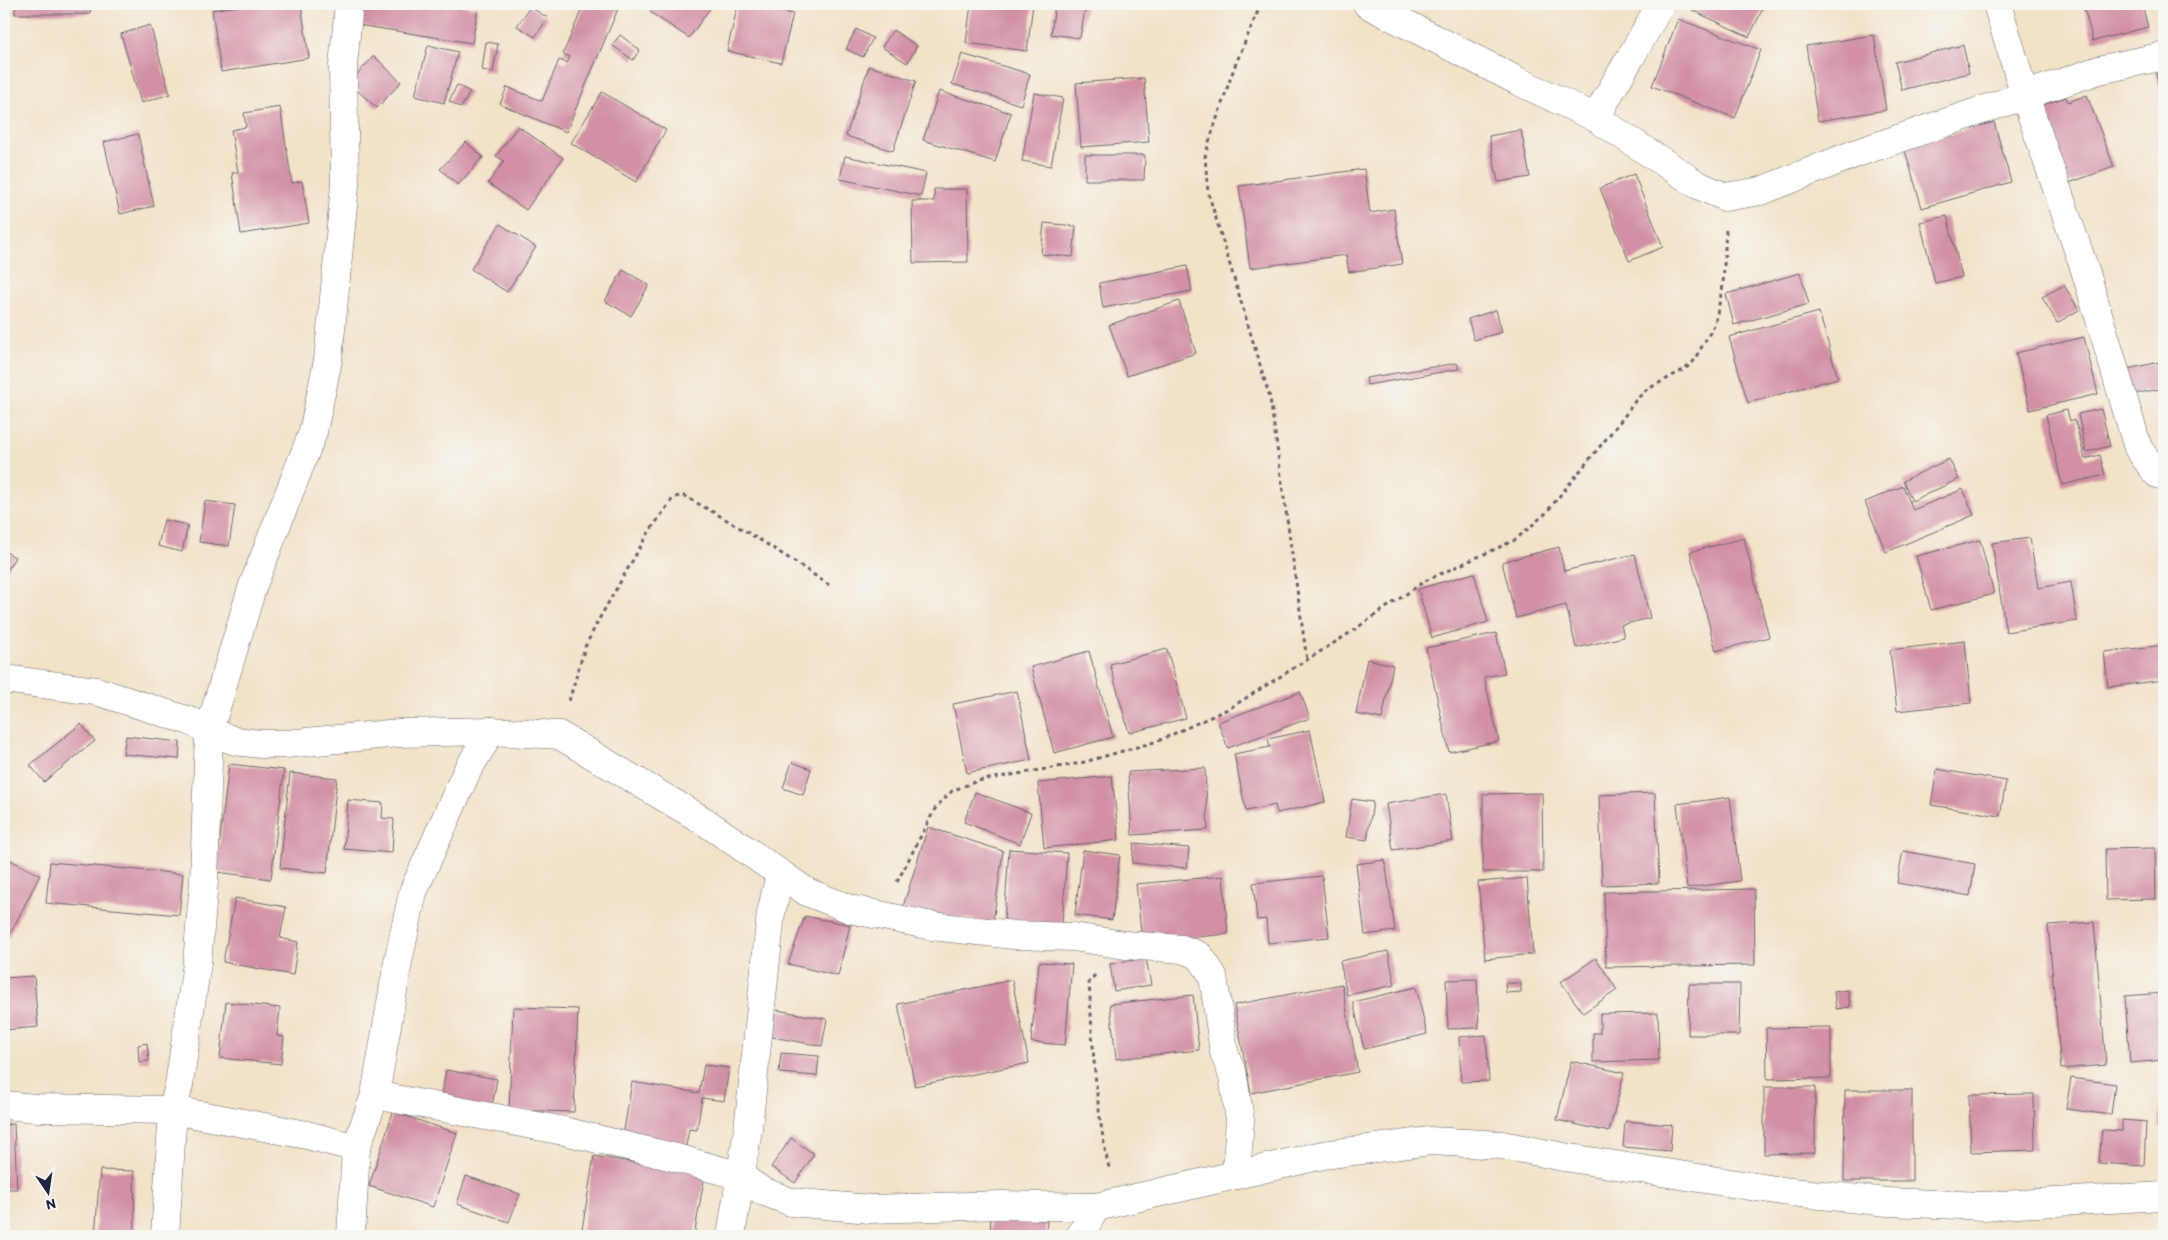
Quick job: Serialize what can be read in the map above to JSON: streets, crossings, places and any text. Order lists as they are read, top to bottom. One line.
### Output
{"north":"bottom"}
